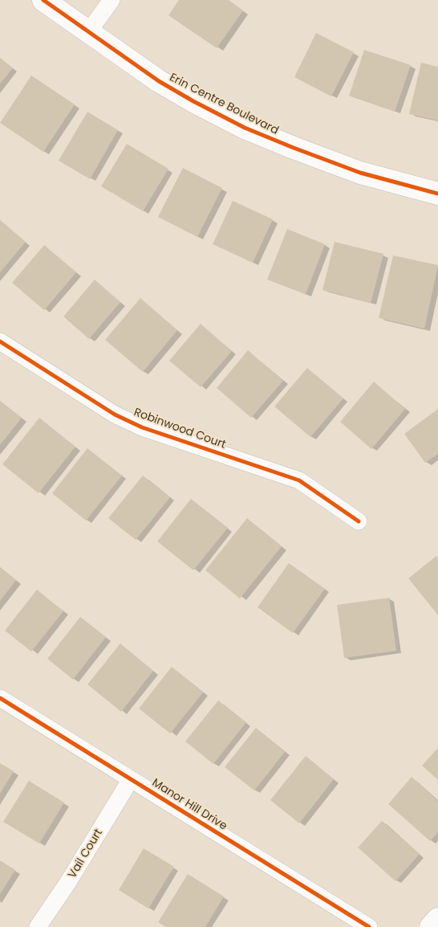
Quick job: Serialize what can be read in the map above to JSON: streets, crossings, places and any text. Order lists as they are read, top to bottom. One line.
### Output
{"streets":{"street":["Erin Centre Boulevard","Robinwood Court","Manor Hill Drive","Vail Court"]},"crossings":[["Manor Hill Drive","Vail Court"]]}
